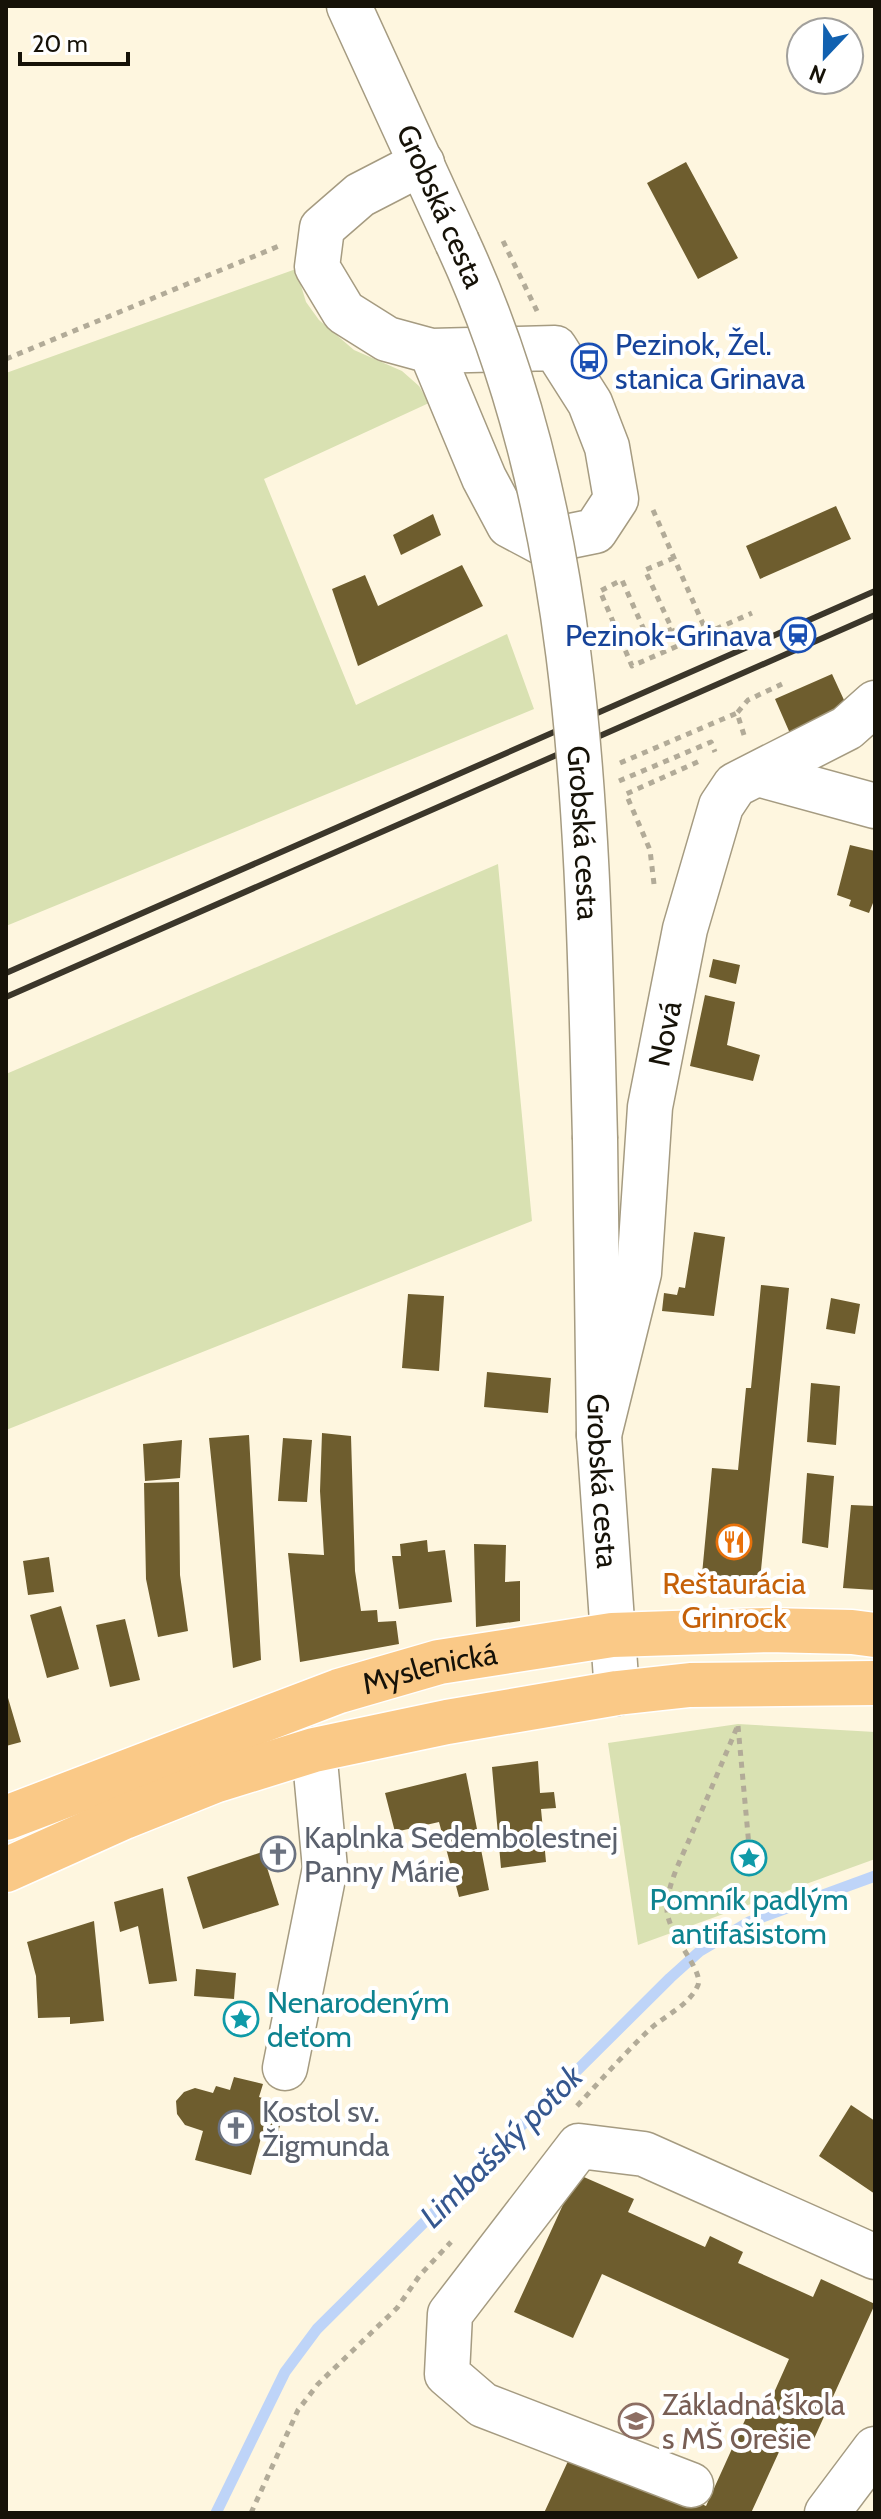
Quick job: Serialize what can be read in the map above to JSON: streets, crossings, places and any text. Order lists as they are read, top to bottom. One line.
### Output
{"streets":{"main road":["Myslenická"],"street":["Grobská cesta","Nová"]},"crossings":[["Grobská cesta","Nová"],["Grobská cesta","Myslenická"]],"water":["Limbašský potok"],"places":{"bus stop":["Pezinok, Žel. stanica Grinava"],"station":["Pezinok-Grinava"],"restaurant":["Reštaurácia Grinrock"],"church":["Kaplnka Sedembolestnej Panny Márie","Kostol sv. Žigmunda"],"place":["Pomník padlým antifašistom","Nenarodeným deťom"],"school or university":["Základná škola s MŠ Orešie"]},"scale_bar":"20 m","north":"bottom"}
